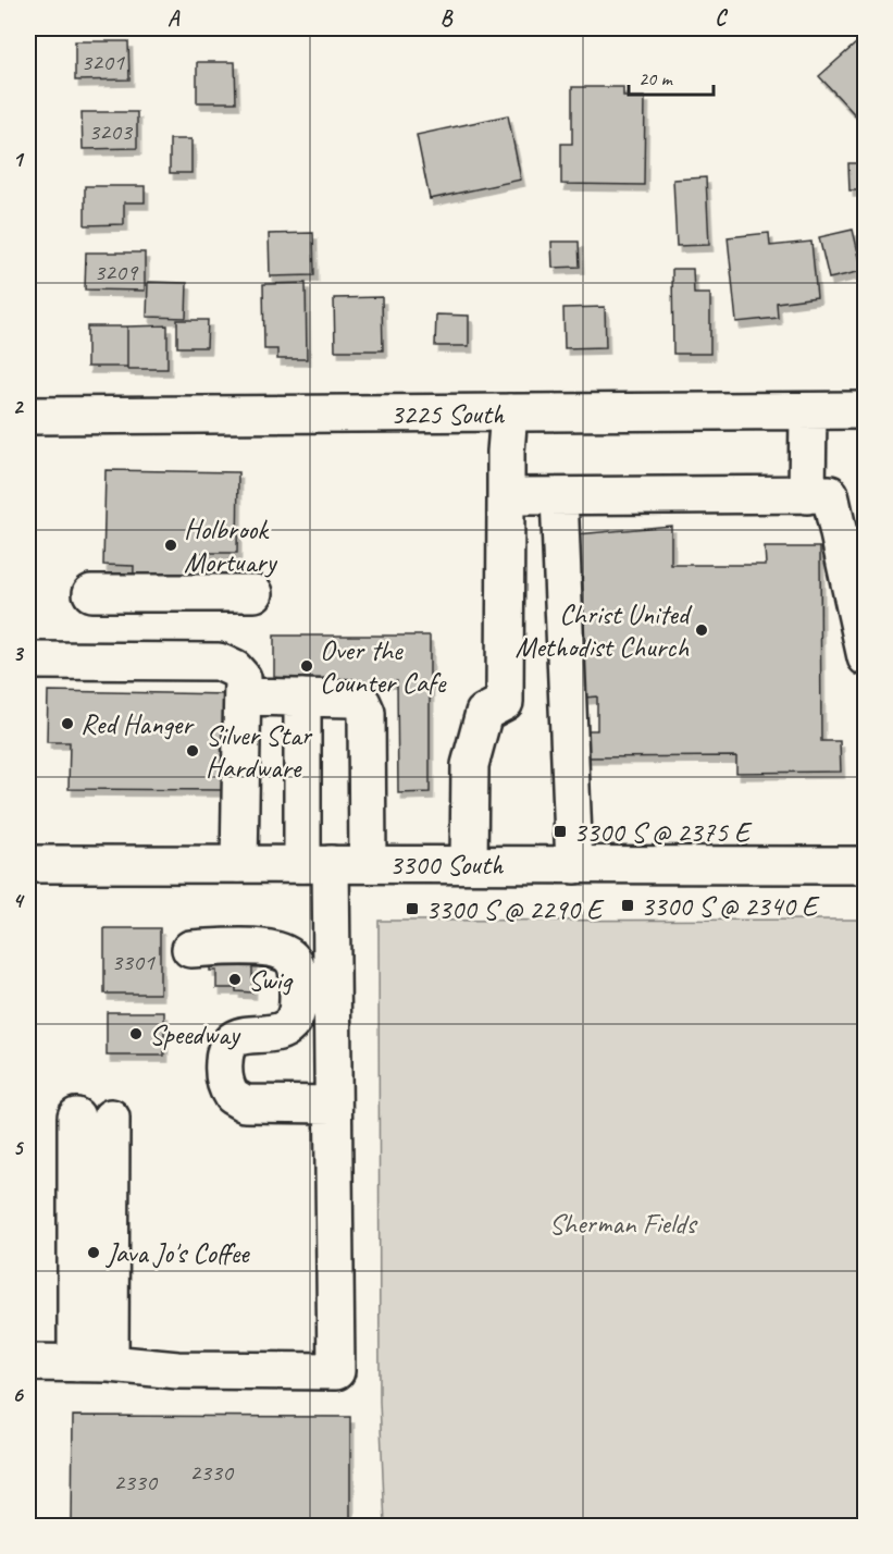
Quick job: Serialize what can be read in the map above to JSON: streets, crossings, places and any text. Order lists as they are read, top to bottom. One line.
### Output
{"streets":{"street":["3225 South","3300 South"]},"parks":["Sherman Fields"],"places":{"other":["Holbrook Mortuary","Christ United Methodist Church","Over the Counter Cafe","Red Hanger","Silver Star Hardware","Swig","Speedway","Java Jo's Coffee"],"transit":["3300 S @ 2375 E","3300 S @ 2340 E","3300 S @ 2290 E"]},"house_numbers":["3201","3203","3209","3301","2330","2330"],"scale_bar":"20 m","grid":{"columns":["A","B","C"],"rows":["1","2","3","4","5","6"]}}
